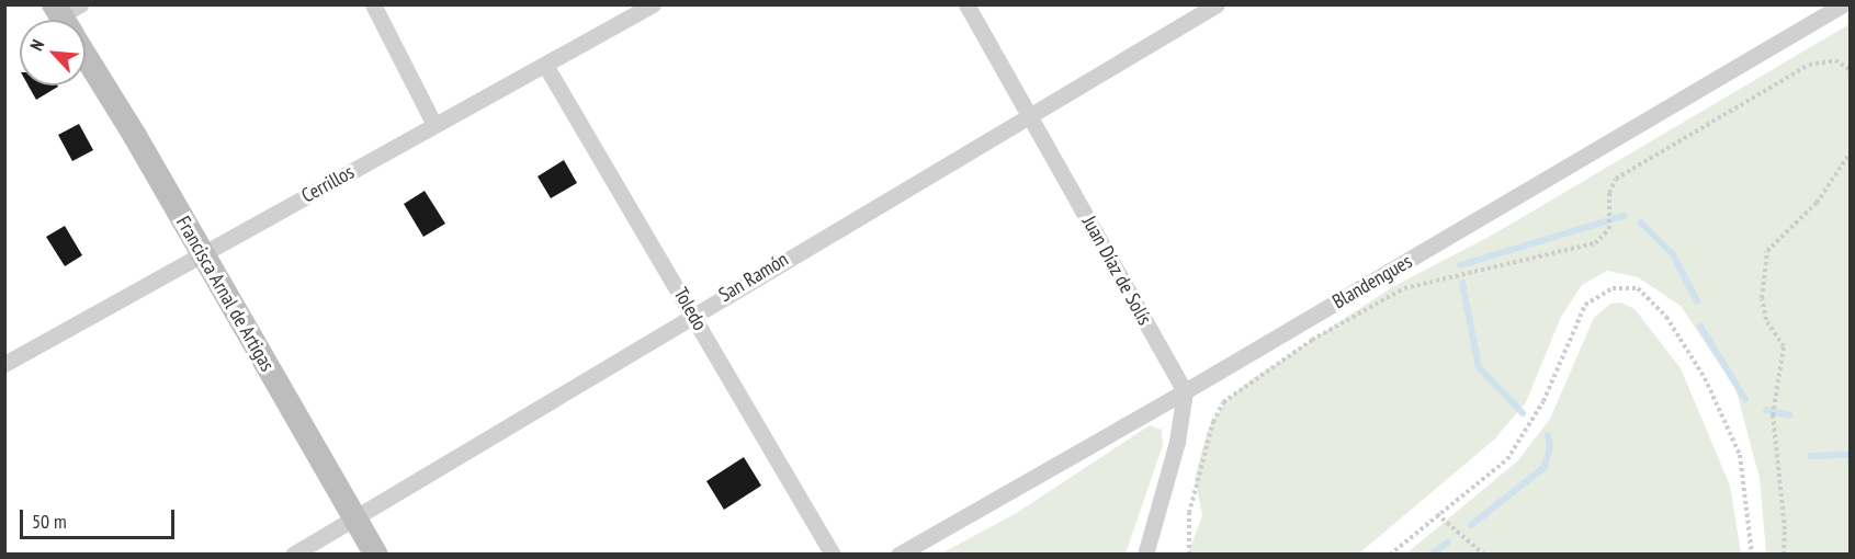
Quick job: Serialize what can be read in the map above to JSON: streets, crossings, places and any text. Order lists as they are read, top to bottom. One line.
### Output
{"streets":{"street":["Cerrillos","Juan Díaz de Solís","San Ramón","Blandengues","Francisca Arnal de Artigas","Toledo"]},"crossings":[["Cerrillos","Francisca Arnal de Artigas"],["Cerrillos","Toledo"],["Juan Díaz de Solís","San Ramón"],["Juan Díaz de Solís","Blandengues"],["San Ramón","Francisca Arnal de Artigas"],["San Ramón","Toledo"]],"scale_bar":"50 m","north":"top left"}
